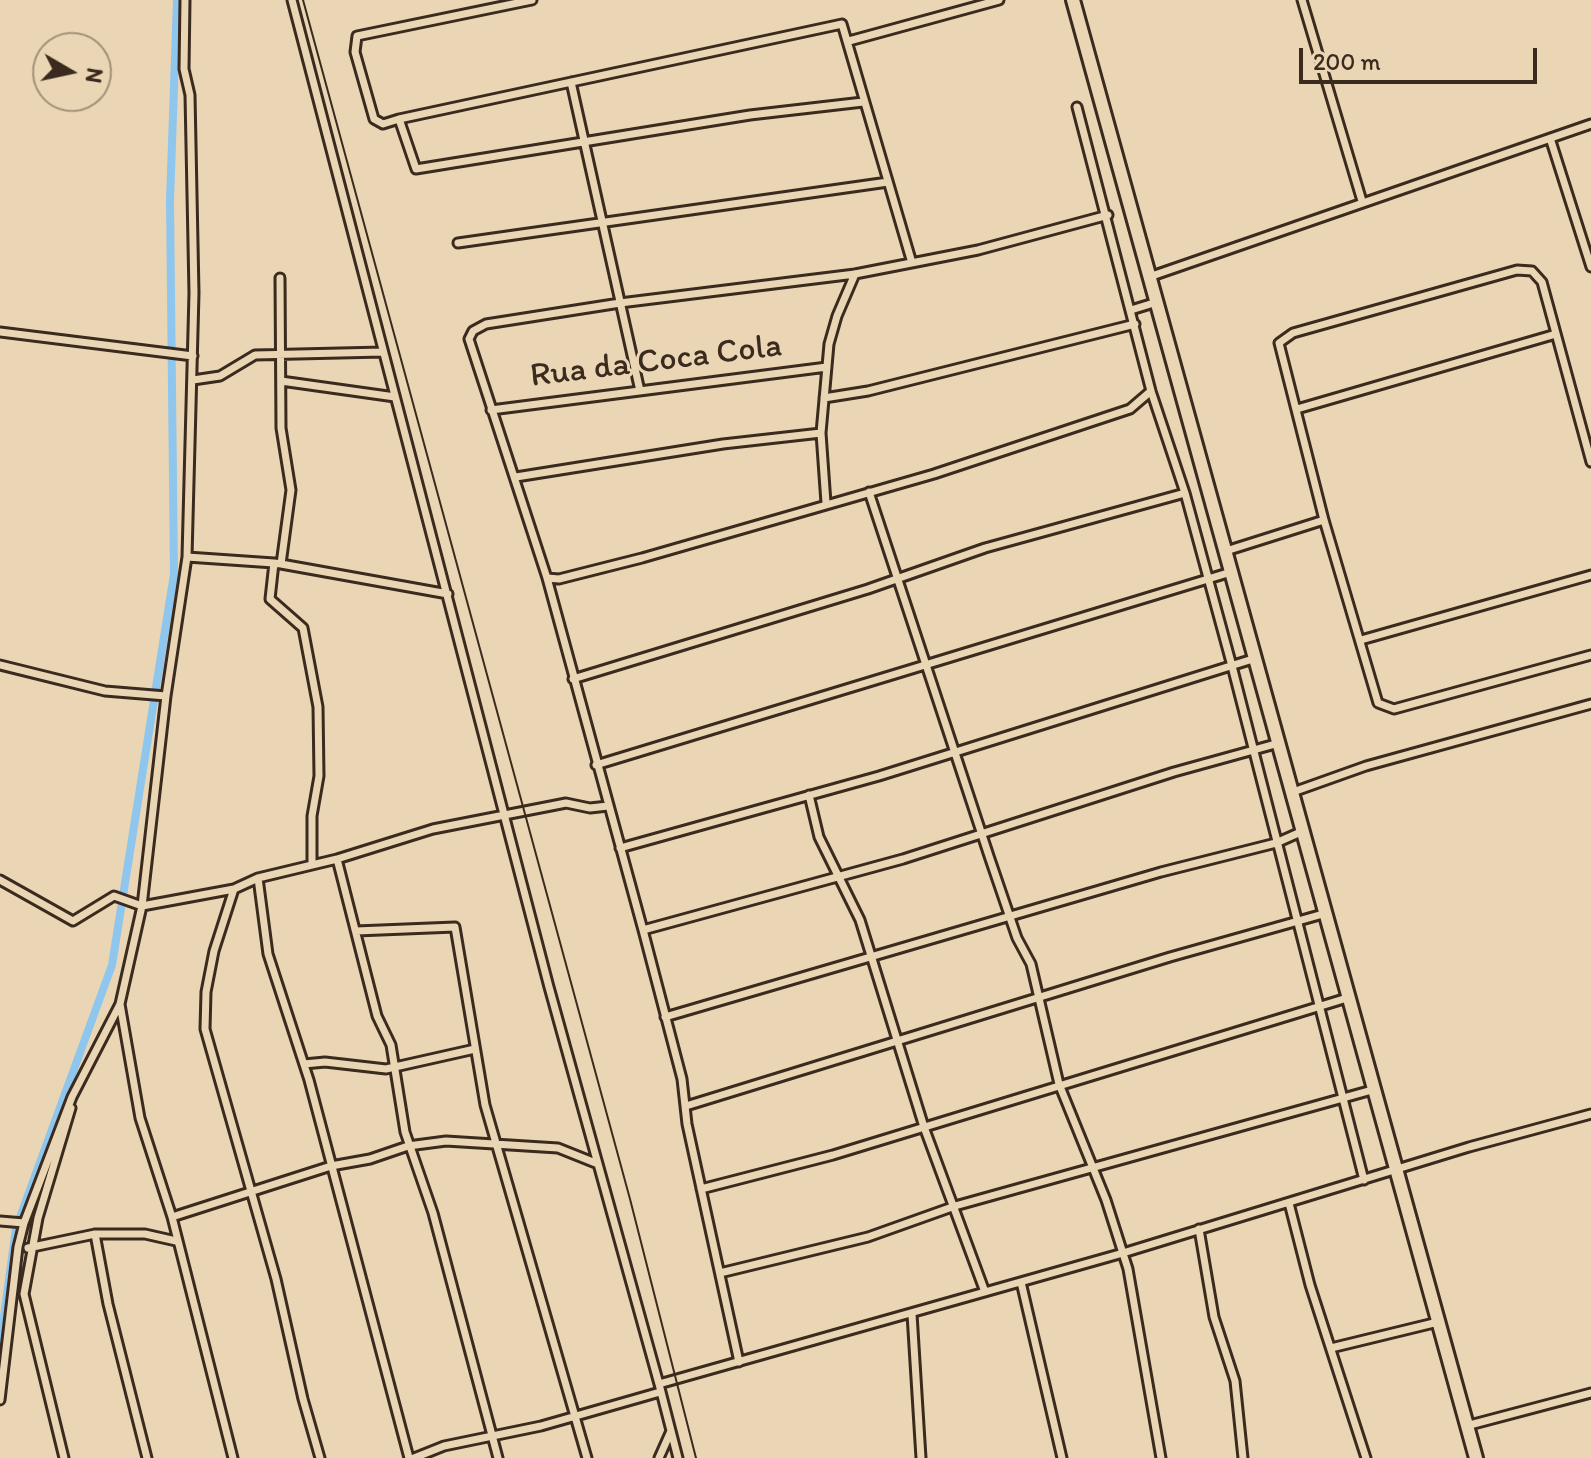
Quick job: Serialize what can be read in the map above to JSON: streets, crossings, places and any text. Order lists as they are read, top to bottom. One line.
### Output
{"streets":{"street":["Rua da Coca Cola"]},"scale_bar":"200 m","north":"right"}
